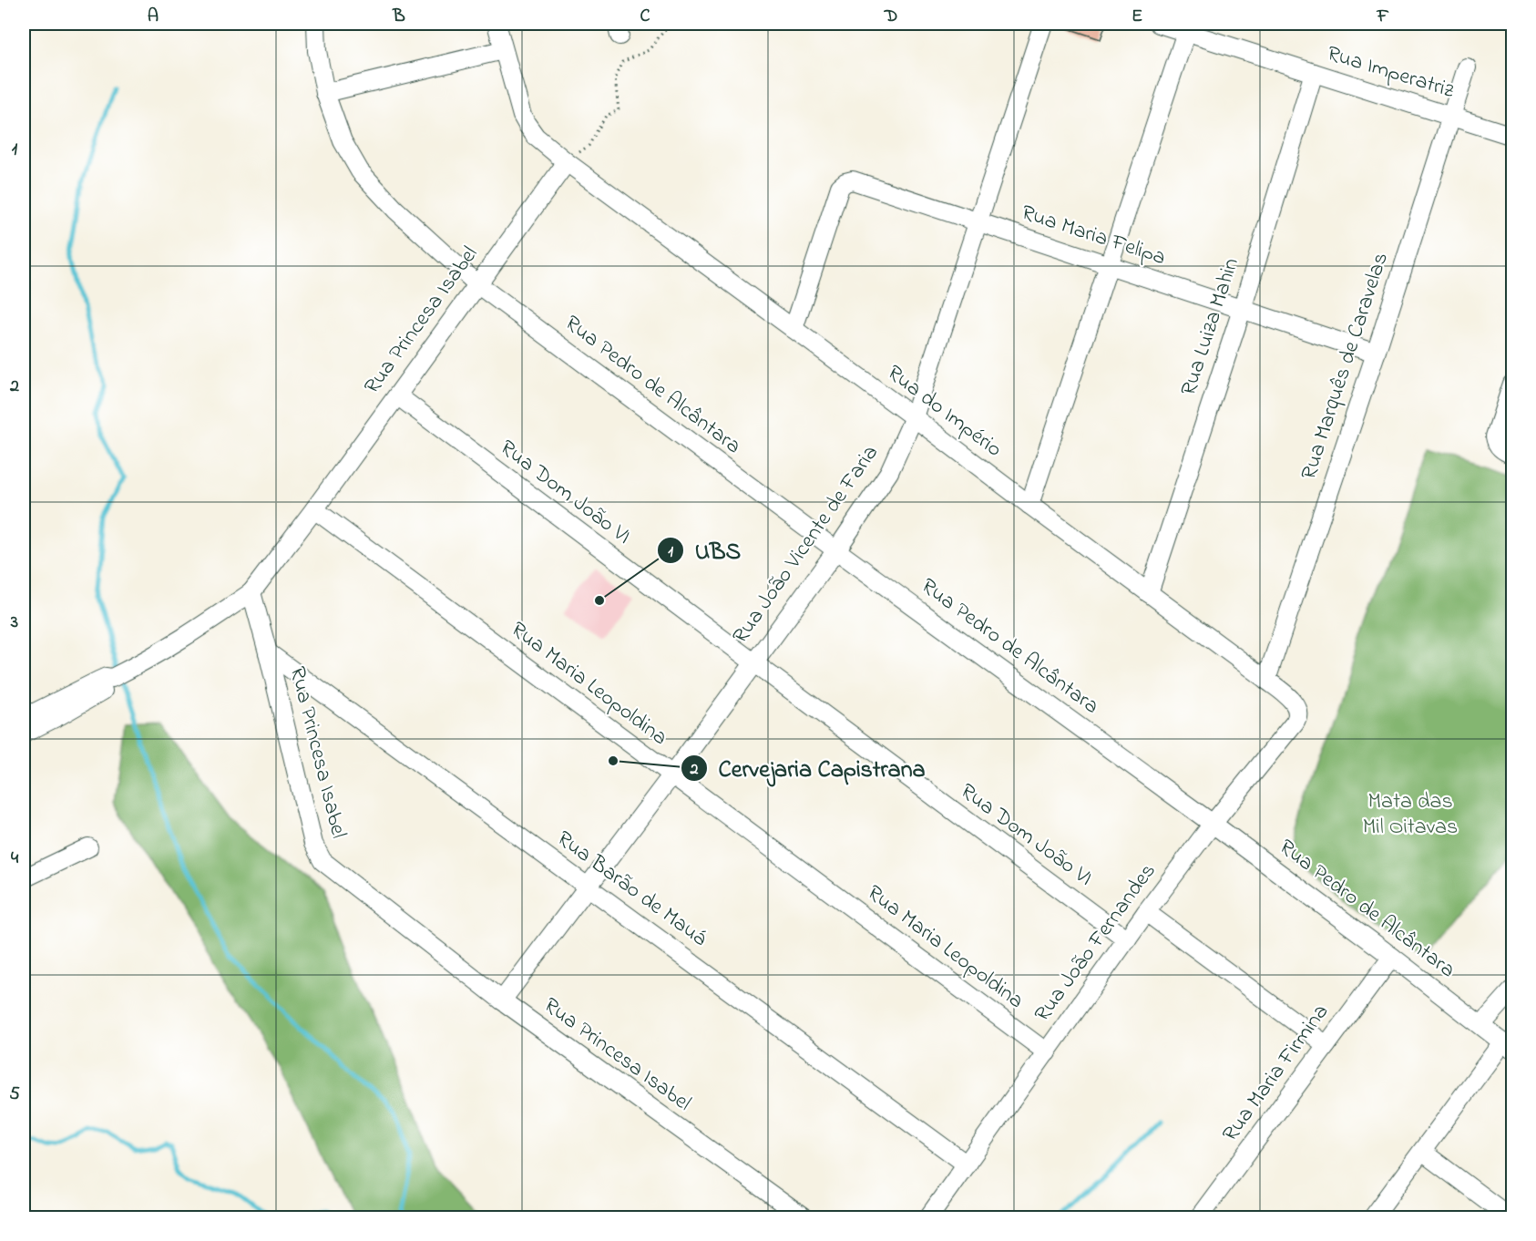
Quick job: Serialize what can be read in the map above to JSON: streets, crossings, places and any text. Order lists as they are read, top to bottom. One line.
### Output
{"streets":{"street":["Rua Imperatriz","Rua Maria Felipa","Rua Princesa Isabel","Rua Luiza Mahin","Rua Marquês de Caravelas","Rua Pedro de Alcântara","Rua do Império","Rua Dom João VI","Rua João Vicente de Faria","Rua Maria Leopoldina","Rua Barão de Mauá","Rua João Fernandes","Rua Maria Firmina"]},"crossings":[["Rua Imperatriz","Rua Luiza Mahin"],["Rua Imperatriz","Rua Marquês de Caravelas"],["Rua Maria Felipa","Rua Luiza Mahin"],["Rua Maria Felipa","Rua Marquês de Caravelas"],["Rua Maria Felipa","Rua do Império"],["Rua Maria Felipa","Rua João Vicente de Faria"],["Rua Princesa Isabel","Rua Pedro de Alcântara"],["Rua Princesa Isabel","Rua do Império"],["Rua Princesa Isabel","Rua Dom João VI"],["Rua Princesa Isabel","Rua João Vicente de Faria"],["Rua Princesa Isabel","Rua Maria Leopoldina"],["Rua Princesa Isabel","Rua Barão de Mauá"],["Rua Luiza Mahin","Rua do Império"],["Rua Marquês de Caravelas","Rua do Império"],["Rua Pedro de Alcântara","Rua João Vicente de Faria"],["Rua Pedro de Alcântara","Rua João Fernandes"],["Rua Pedro de Alcântara","Rua Maria Firmina"],["Rua do Império","Rua João Vicente de Faria"],["Rua do Império","Rua João Fernandes"],["Rua Dom João VI","Rua João Vicente de Faria"],["Rua Dom João VI","Rua João Fernandes"],["Rua João Vicente de Faria","Rua Maria Leopoldina"],["Rua João Vicente de Faria","Rua Barão de Mauá"],["Rua Maria Leopoldina","Rua João Fernandes"],["Rua Barão de Mauá","Rua João Fernandes"]],"parks":["Mata das Mil Oitavas"],"places":["UBS","Cervejaria Capistrana"],"grid":{"columns":["A","B","C","D","E","F"],"rows":["1","2","3","4","5"]}}
